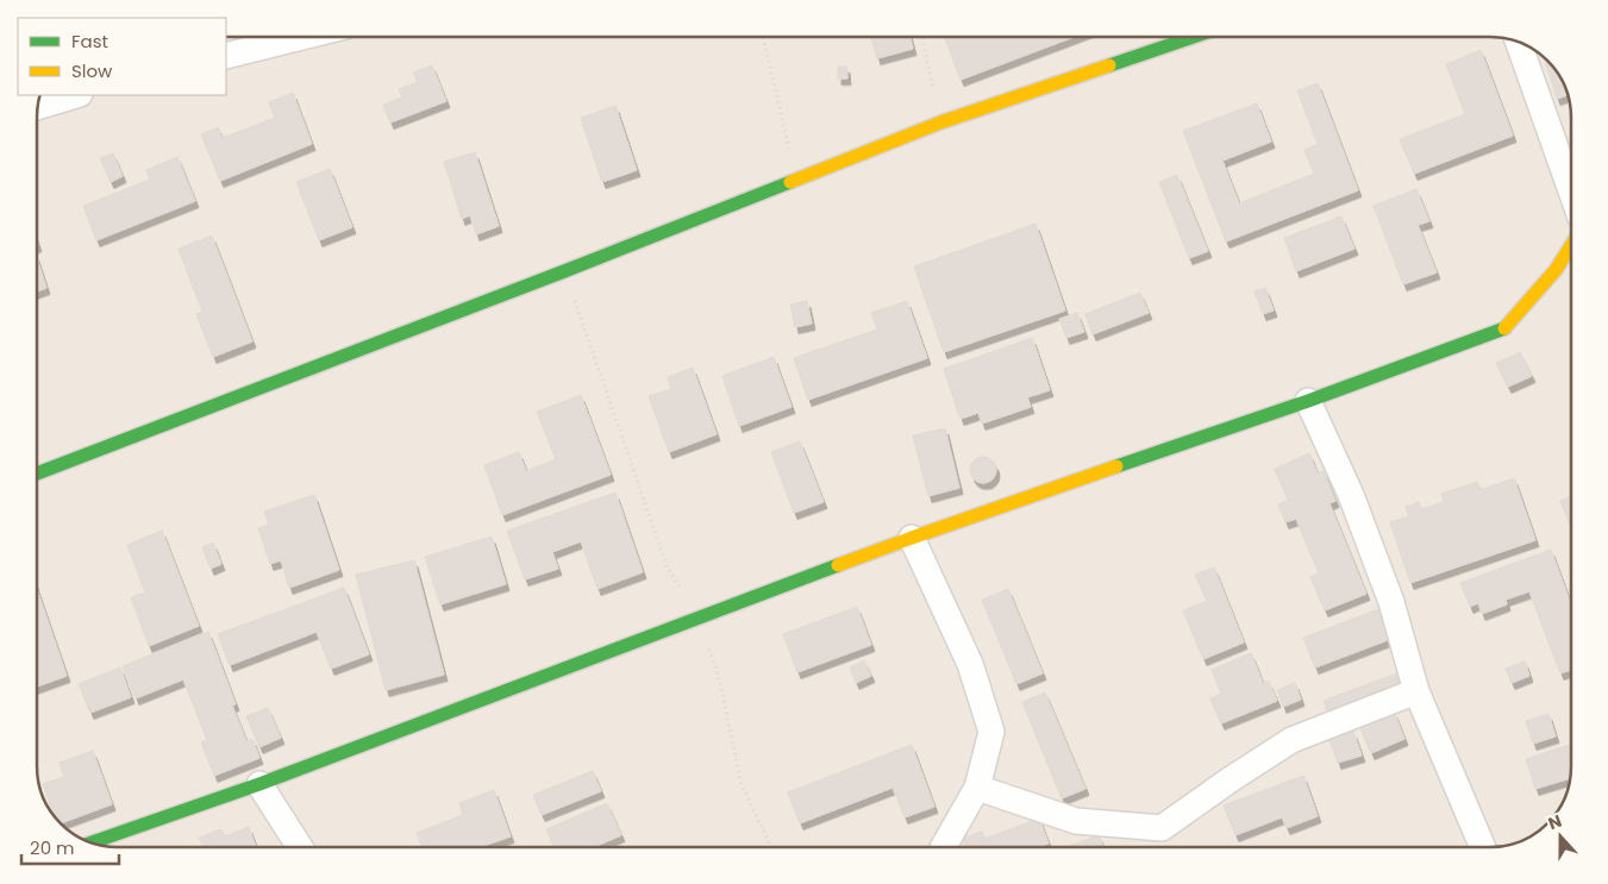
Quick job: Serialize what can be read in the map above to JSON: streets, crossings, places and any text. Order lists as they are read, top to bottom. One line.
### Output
{"legend":["Fast","Slow"],"scale_bar":"20 m","north":"top"}
